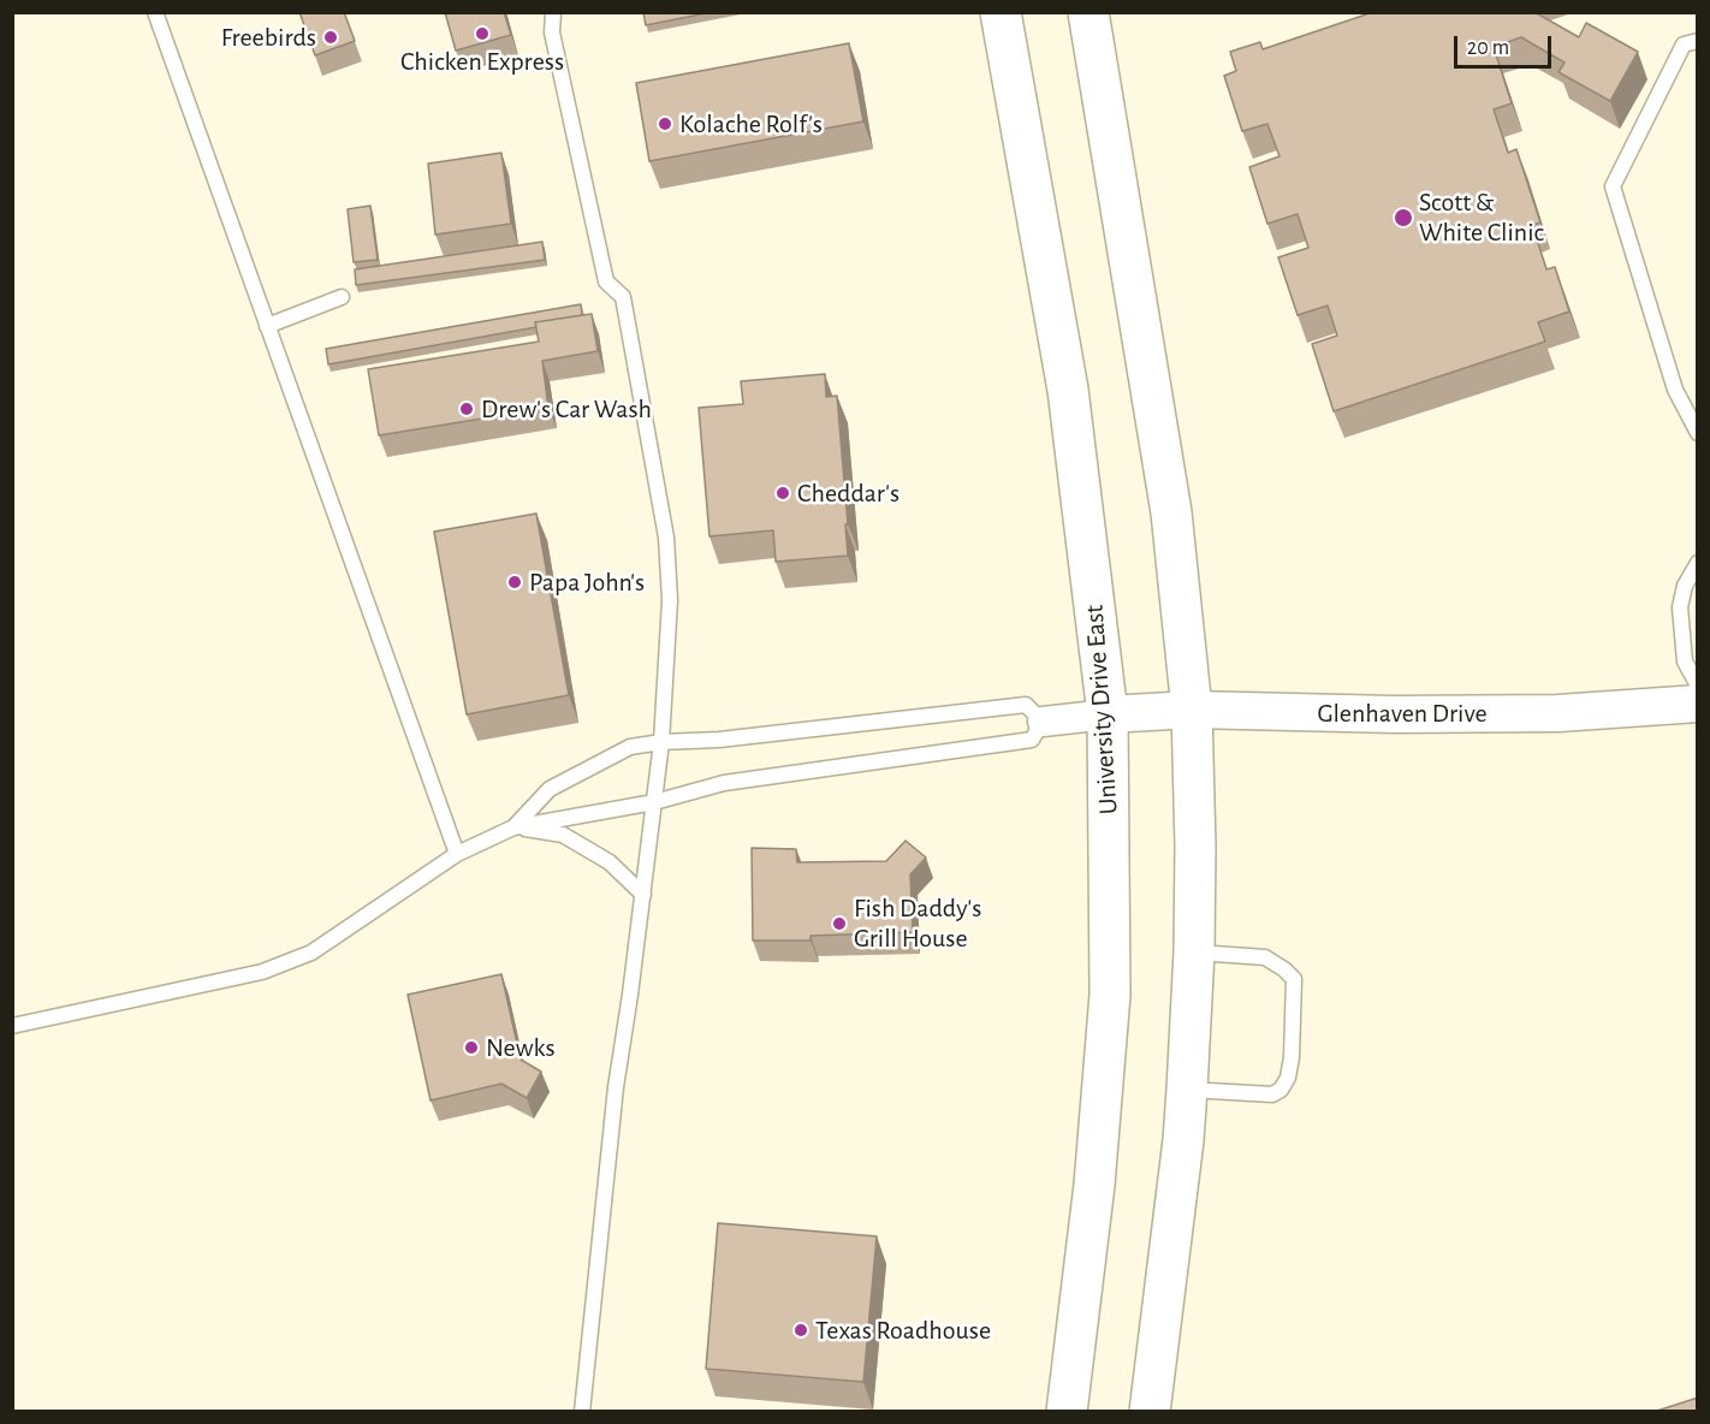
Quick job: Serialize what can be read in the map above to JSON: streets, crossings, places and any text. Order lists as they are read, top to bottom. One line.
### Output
{"streets":{"main road":["University Drive East"],"street":["Glenhaven Drive"]},"crossings":[["University Drive East","Glenhaven Drive"]],"places":["Chicken Express","Freebirds","Kolache Rolf's","Scott & White Clinic","Drew's Car Wash","Cheddar's","Papa John's","Fish Daddy's Grill House","Newks","Texas Roadhouse"],"scale_bar":"20 m"}
